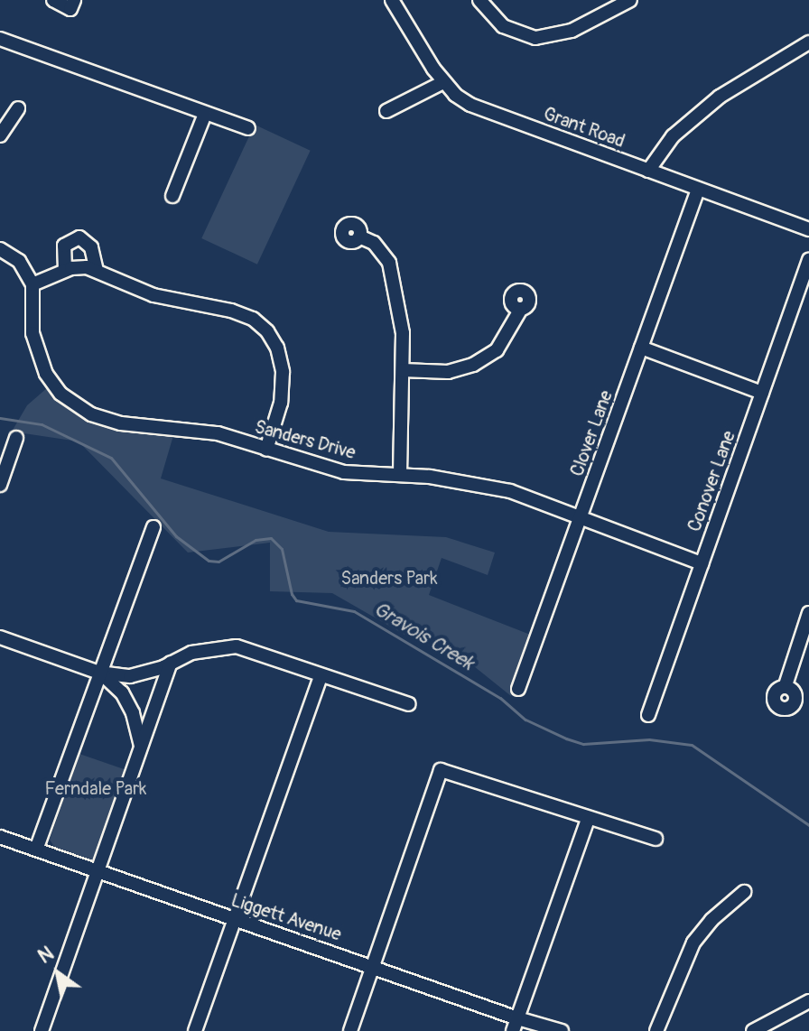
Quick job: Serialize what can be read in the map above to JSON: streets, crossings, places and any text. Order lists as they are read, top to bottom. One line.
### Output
{"streets":{"street":["Grant Road","Clover Lane","Sanders Drive","Conover Lane","Liggett Avenue"]},"crossings":[["Grant Road","Clover Lane"],["Clover Lane","Sanders Drive"],["Sanders Drive","Conover Lane"]],"water":["Gravois Creek"],"parks":["Sanders Park","Ferndale Park"],"north":"top left"}
